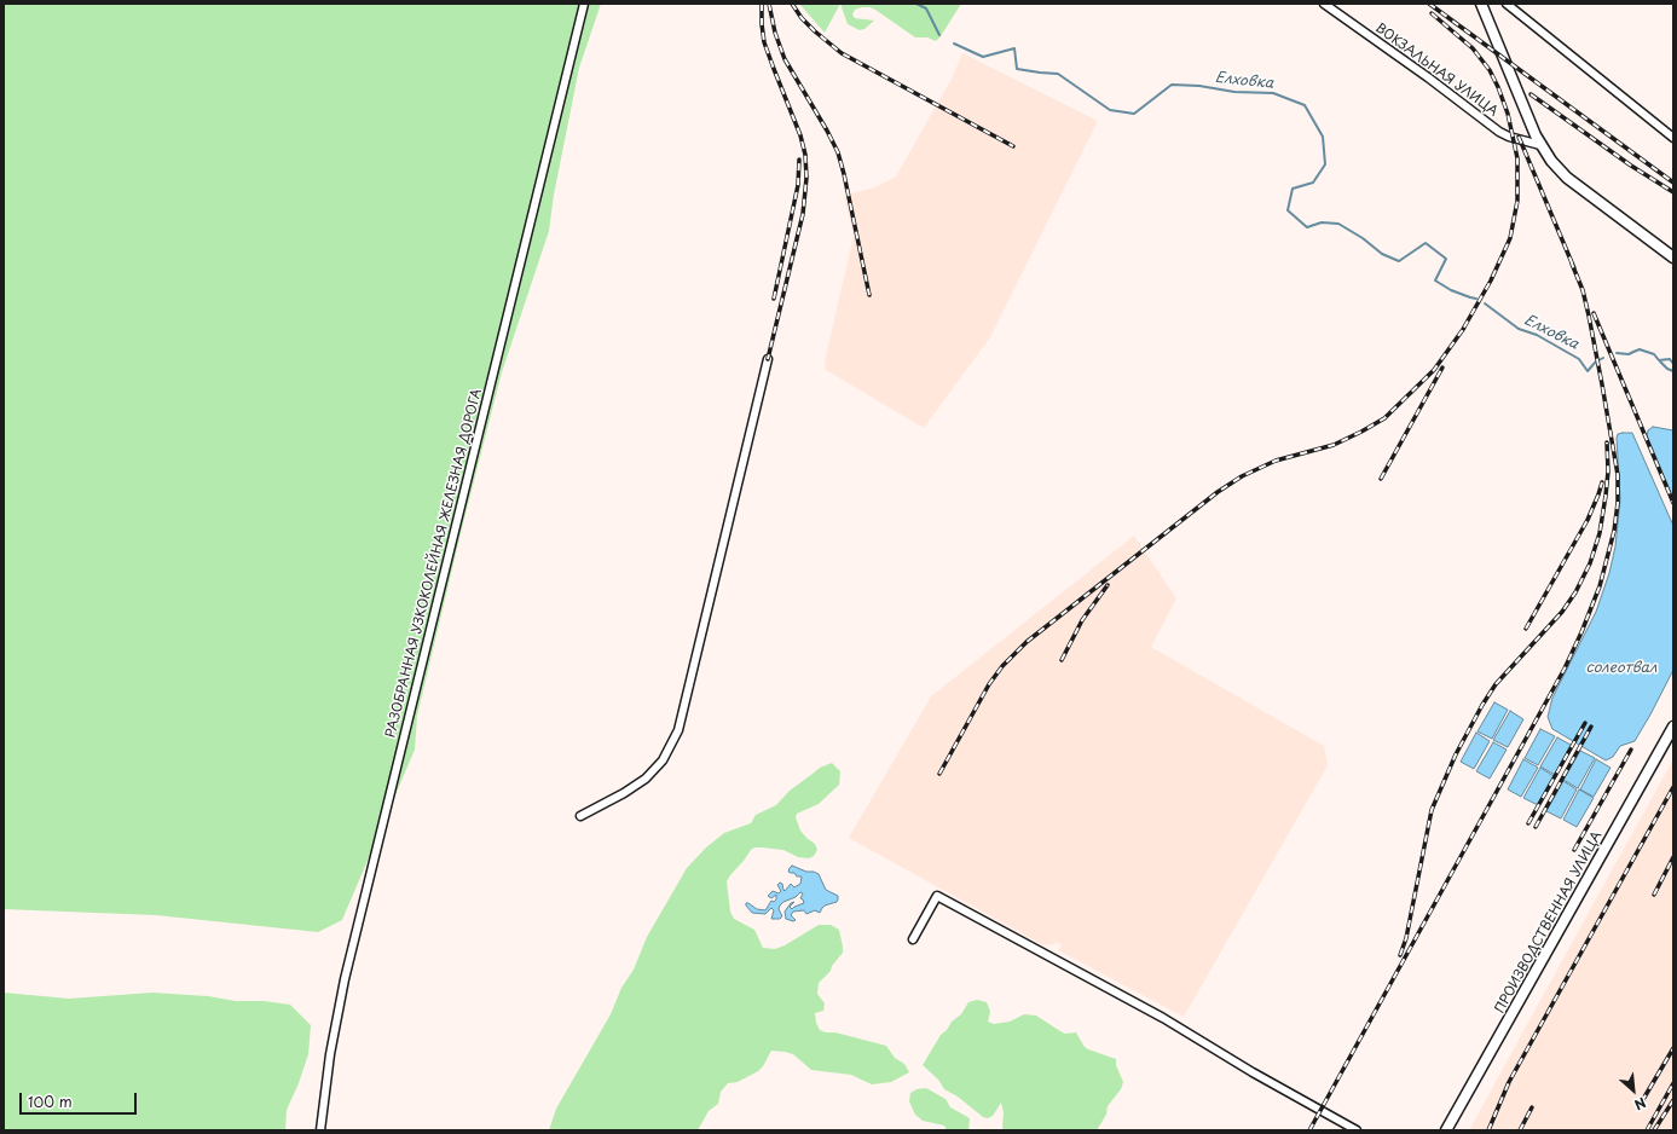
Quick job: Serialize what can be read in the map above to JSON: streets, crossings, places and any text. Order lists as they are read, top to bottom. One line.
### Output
{"streets":{"main road":["ПРОИЗВОДСТВЕННАЯ УЛИЦА"],"street":["ВОКЗАЛЬНАЯ УЛИЦА","РАЗОБРАННАЯ УЗКОКОЛЕЙНАЯ ЖЕЛЕЗНАЯ ДОРОГА"]},"water":["Елховка","солеотвал"],"scale_bar":"100 m","north":"bottom right"}
